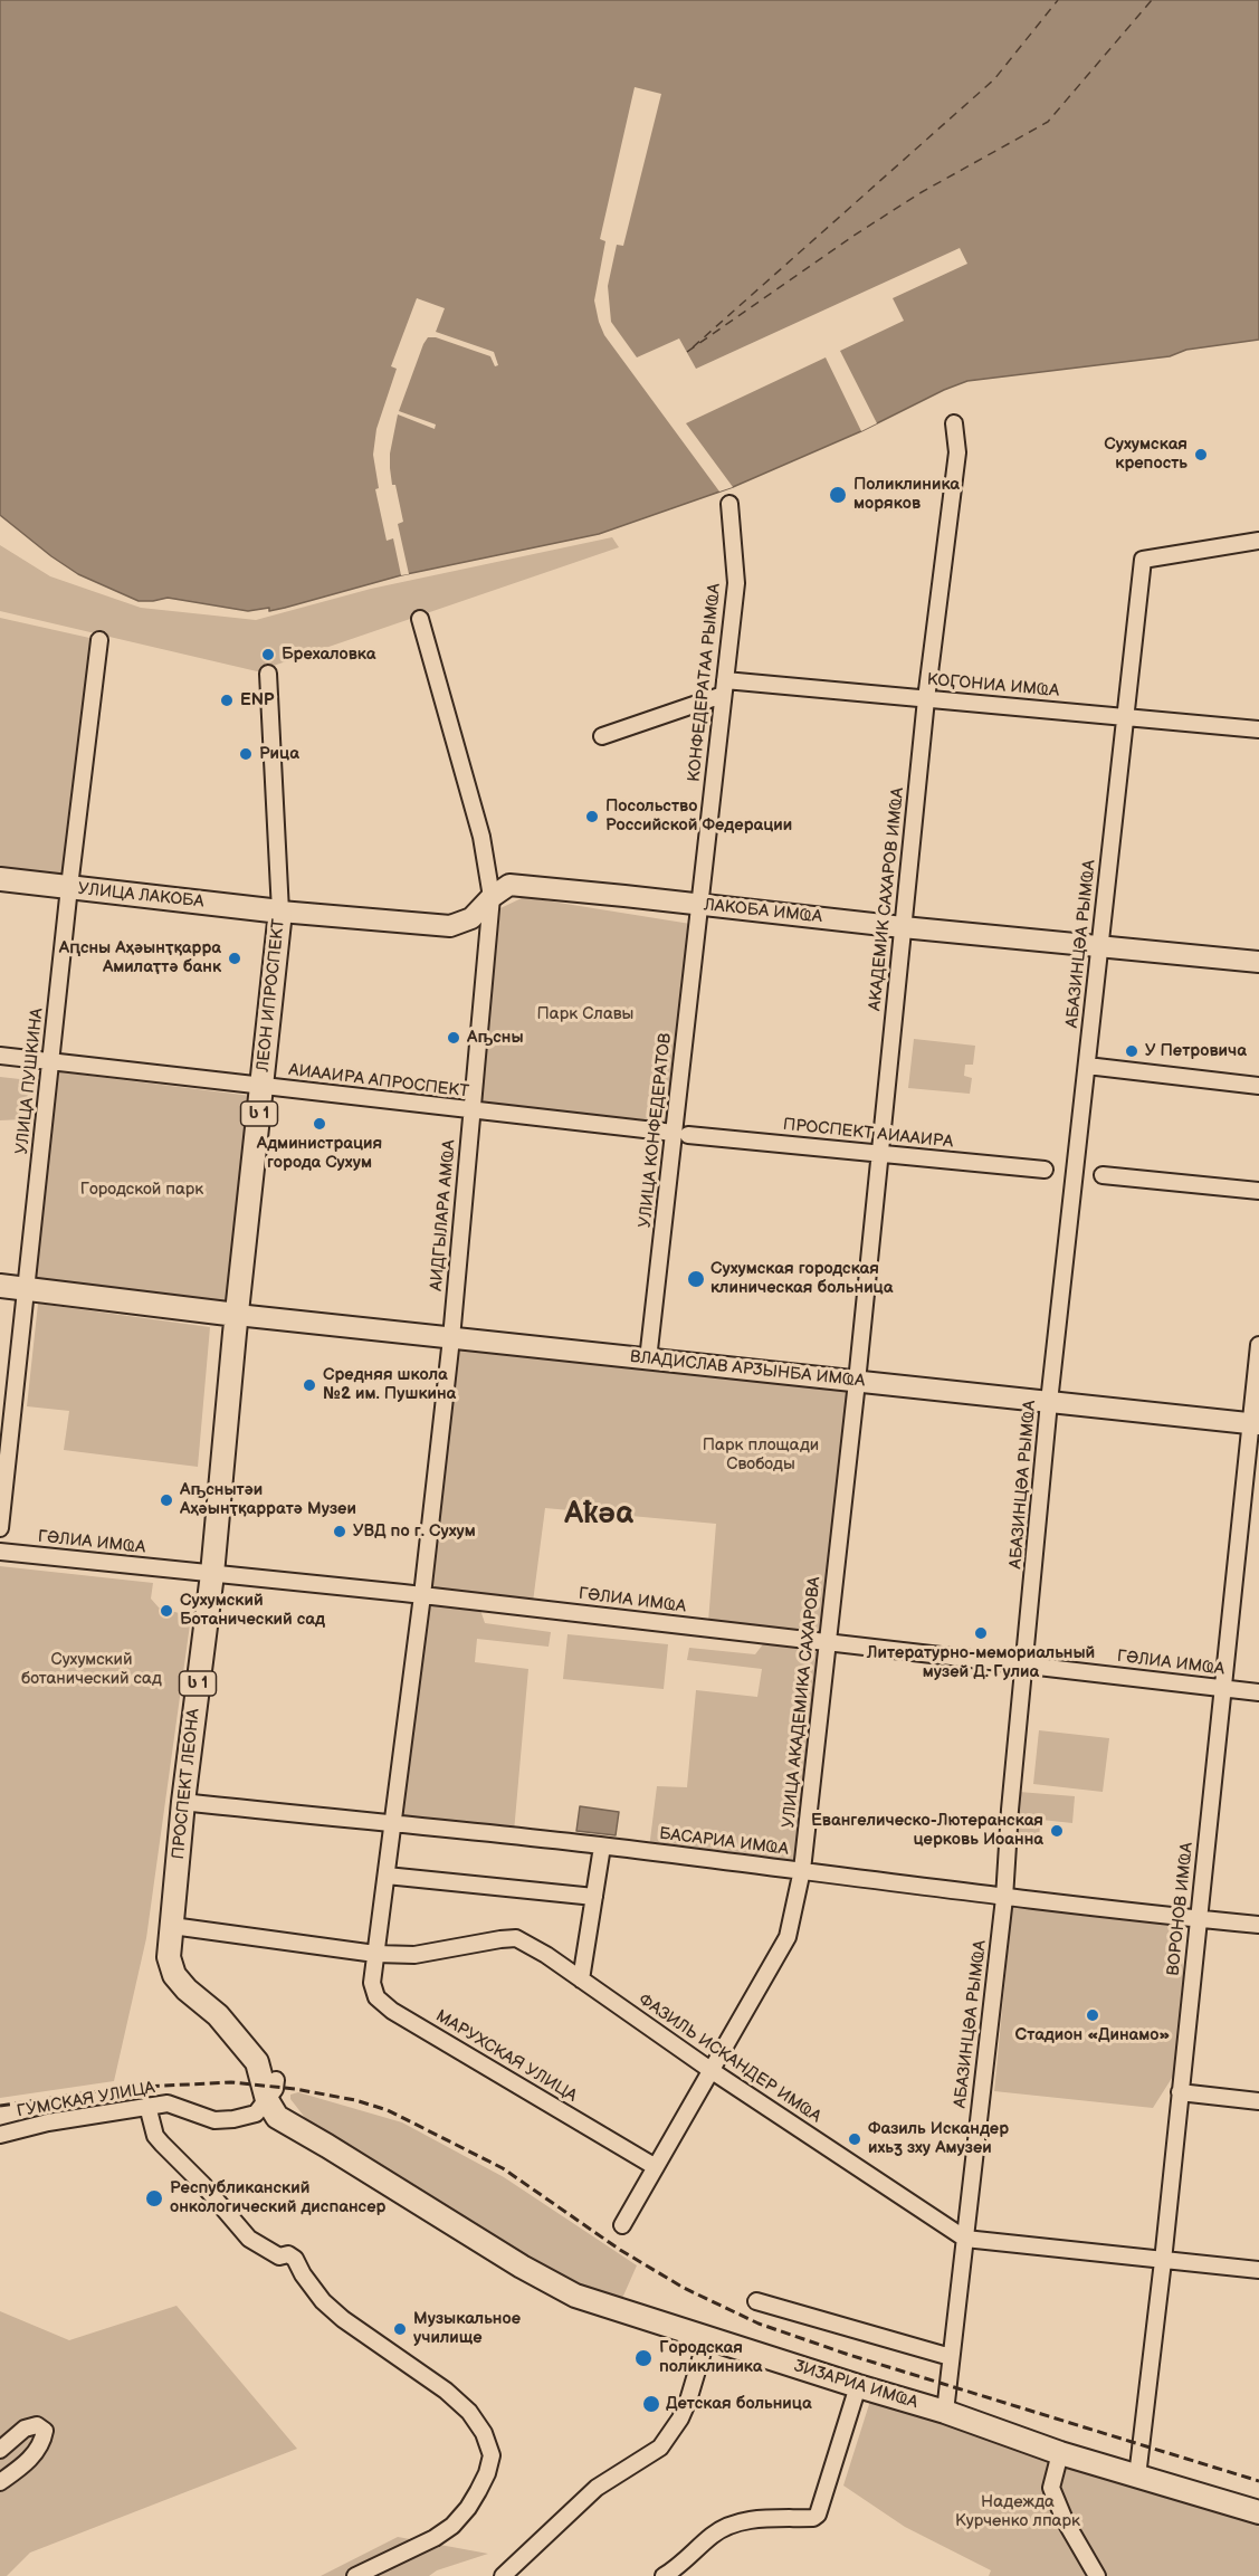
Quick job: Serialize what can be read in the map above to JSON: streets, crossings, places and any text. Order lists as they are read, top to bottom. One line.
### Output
{"streets":{"highway":["УЛИЦА ЛАКОБА","ЛЕОН ИПРОСПЕКТ","ს 1","ПРОСПЕКТ ЛЕОНА","ӠИӠАРИА ИМҨА"],"main road":["ЛАКОБА ИМҨА","ВЛАДИСЛАВ АРӠЫНБА ИМҨА"],"street":["КОНФЕДЕРАТАА РЫМҨА","КОӶОНИА ИМҨА","АКАДЕМИК САХАРОВ ИМҨА","АБАЗИНЦӘА РЫМҨА","УЛИЦА ПУШКИНА","АИААИРА АПРОСПЕКТ","УЛИЦА КОНФЕДЕРАТОВ","ПРОСПЕКТ АИААИРА","АИДГЫЛАРА АМҨА","ГӘЛИА ИМҨА","УЛИЦА АКАДЕМИКА САХАРОВА","БАСАРИА ИМҨА","ВОРОНОВ ИМҨА","МАРУХСКАЯ УЛИЦА","ФАЗИЛЬ ИСКАНДЕР ИМҨА","ГУМСКАЯ УЛИЦА"]},"crossings":[["КОНФЕДЕРАТАА РЫМҨА","КОӶОНИА ИМҨА"],["КОНФЕДЕРАТАА РЫМҨА","ЛАКОБА ИМҨА"],["КОНФЕДЕРАТАА РЫМҨА","УЛИЦА КОНФЕДЕРАТОВ"],["КОӶОНИА ИМҨА","АКАДЕМИК САХАРОВ ИМҨА"],["КОӶОНИА ИМҨА","АБАЗИНЦӘА РЫМҨА"],["УЛИЦА ЛАКОБА","ЛАКОБА ИМҨА"],["УЛИЦА ЛАКОБА","ЛЕОН ИПРОСПЕКТ"],["УЛИЦА ЛАКОБА","УЛИЦА ПУШКИНА"],["АКАДЕМИК САХАРОВ ИМҨА","ЛАКОБА ИМҨА"],["АКАДЕМИК САХАРОВ ИМҨА","ПРОСПЕКТ АИААИРА"],["АКАДЕМИК САХАРОВ ИМҨА","ВЛАДИСЛАВ АРӠЫНБА ИМҨА"],["АКАДЕМИК САХАРОВ ИМҨА","УЛИЦА АКАДЕМИКА САХАРОВА"],["ЛАКОБА ИМҨА","АБАЗИНЦӘА РЫМҨА"],["ЛАКОБА ИМҨА","ЛЕОН ИПРОСПЕКТ"],["ЛАКОБА ИМҨА","УЛИЦА КОНФЕДЕРАТОВ"],["ЛАКОБА ИМҨА","АИДГЫЛАРА АМҨА"],["АБАЗИНЦӘА РЫМҨА","ВЛАДИСЛАВ АРӠЫНБА ИМҨА"],["АБАЗИНЦӘА РЫМҨА","ГӘЛИА ИМҨА"],["АБАЗИНЦӘА РЫМҨА","БАСАРИА ИМҨА"],["АБАЗИНЦӘА РЫМҨА","ФАЗИЛЬ ИСКАНДЕР ИМҨА"],["АБАЗИНЦӘА РЫМҨА","ӠИӠАРИА ИМҨА"],["ЛЕОН ИПРОСПЕКТ","АИААИРА АПРОСПЕКТ"],["ЛЕОН ИПРОСПЕКТ","ВЛАДИСЛАВ АРӠЫНБА ИМҨА"],["ЛЕОН ИПРОСПЕКТ","ПРОСПЕКТ ЛЕОНА"],["УЛИЦА ПУШКИНА","АИААИРА АПРОСПЕКТ"],["АИААИРА АПРОСПЕКТ","УЛИЦА КОНФЕДЕРАТОВ"],["АИААИРА АПРОСПЕКТ","ПРОСПЕКТ АИААИРА"],["АИААИРА АПРОСПЕКТ","АИДГЫЛАРА АМҨА"],["ს 1","ПРОСПЕКТ ЛЕОНА"],["ს 1","ГУМСКАЯ УЛИЦА"],["ს 1","ӠИӠАРИА ИМҨА"],["УЛИЦА КОНФЕДЕРАТОВ","ПРОСПЕКТ АИААИРА"],["УЛИЦА КОНФЕДЕРАТОВ","ВЛАДИСЛАВ АРӠЫНБА ИМҨА"],["АИДГЫЛАРА АМҨА","ВЛАДИСЛАВ АРӠЫНБА ИМҨА"],["АИДГЫЛАРА АМҨА","ГӘЛИА ИМҨА"],["АИДГЫЛАРА АМҨА","БАСАРИА ИМҨА"],["АИДГЫЛАРА АМҨА","МАРУХСКАЯ УЛИЦА"],["ВЛАДИСЛАВ АРӠЫНБА ИМҨА","УЛИЦА АКАДЕМИКА САХАРОВА"],["ВЛАДИСЛАВ АРӠЫНБА ИМҨА","ПРОСПЕКТ ЛЕОНА"],["ВЛАДИСЛАВ АРӠЫНБА ИМҨА","ВОРОНОВ ИМҨА"],["ГӘЛИА ИМҨА","УЛИЦА АКАДЕМИКА САХАРОВА"],["ГӘЛИА ИМҨА","ПРОСПЕКТ ЛЕОНА"],["ГӘЛИА ИМҨА","ВОРОНОВ ИМҨА"],["УЛИЦА АКАДЕМИКА САХАРОВА","БАСАРИА ИМҨА"],["УЛИЦА АКАДЕМИКА САХАРОВА","МАРУХСКАЯ УЛИЦА"],["УЛИЦА АКАДЕМИКА САХАРОВА","ФАЗИЛЬ ИСКАНДЕР ИМҨА"],["ПРОСПЕКТ ЛЕОНА","БАСАРИА ИМҨА"],["ПРОСПЕКТ ЛЕОНА","ФАЗИЛЬ ИСКАНДЕР ИМҨА"],["ПРОСПЕКТ ЛЕОНА","ГУМСКАЯ УЛИЦА"],["БАСАРИА ИМҨА","ВОРОНОВ ИМҨА"],["ВОРОНОВ ИМҨА","ФАЗИЛЬ ИСКАНДЕР ИМҨА"],["ВОРОНОВ ИМҨА","ӠИӠАРИА ИМҨА"],["МАРУХСКАЯ УЛИЦА","ФАЗИЛЬ ИСКАНДЕР ИМҨА"]],"districts":["Аҟəа"],"parks":["Парк Славы","Городской парк","Парк площади Свободы","Сухумский ботанический сад","Надежда Курченко лпарк"],"places":["Сухумская крепость","Поликлиника моряков","Брехаловка","ENP","Рица","Посольство Российской Федерации","Аԥсны Аҳәынҭқарра Амилаҭтә банк","Аҧсны","У Петровича","Администрация города Сухум","Сухумская городская клиническая больница","Средняя школа №2 им. Пушкина","Аҧснытәи Аҳәынҭқарратә Музеи","УВД по г. Сухум","Сухумский Ботанический сад","Литературно-мемориальный музей Д. Гулиа","Евангелическо-Лютеранская церковь Иоанна","Cтадион «Динамо»","Фазиль Искандер ихьӡ зху Амузеи","Республиканский онкологический диспансер","Музыкальное училище","Городская поликлиника","Детская больница"]}
